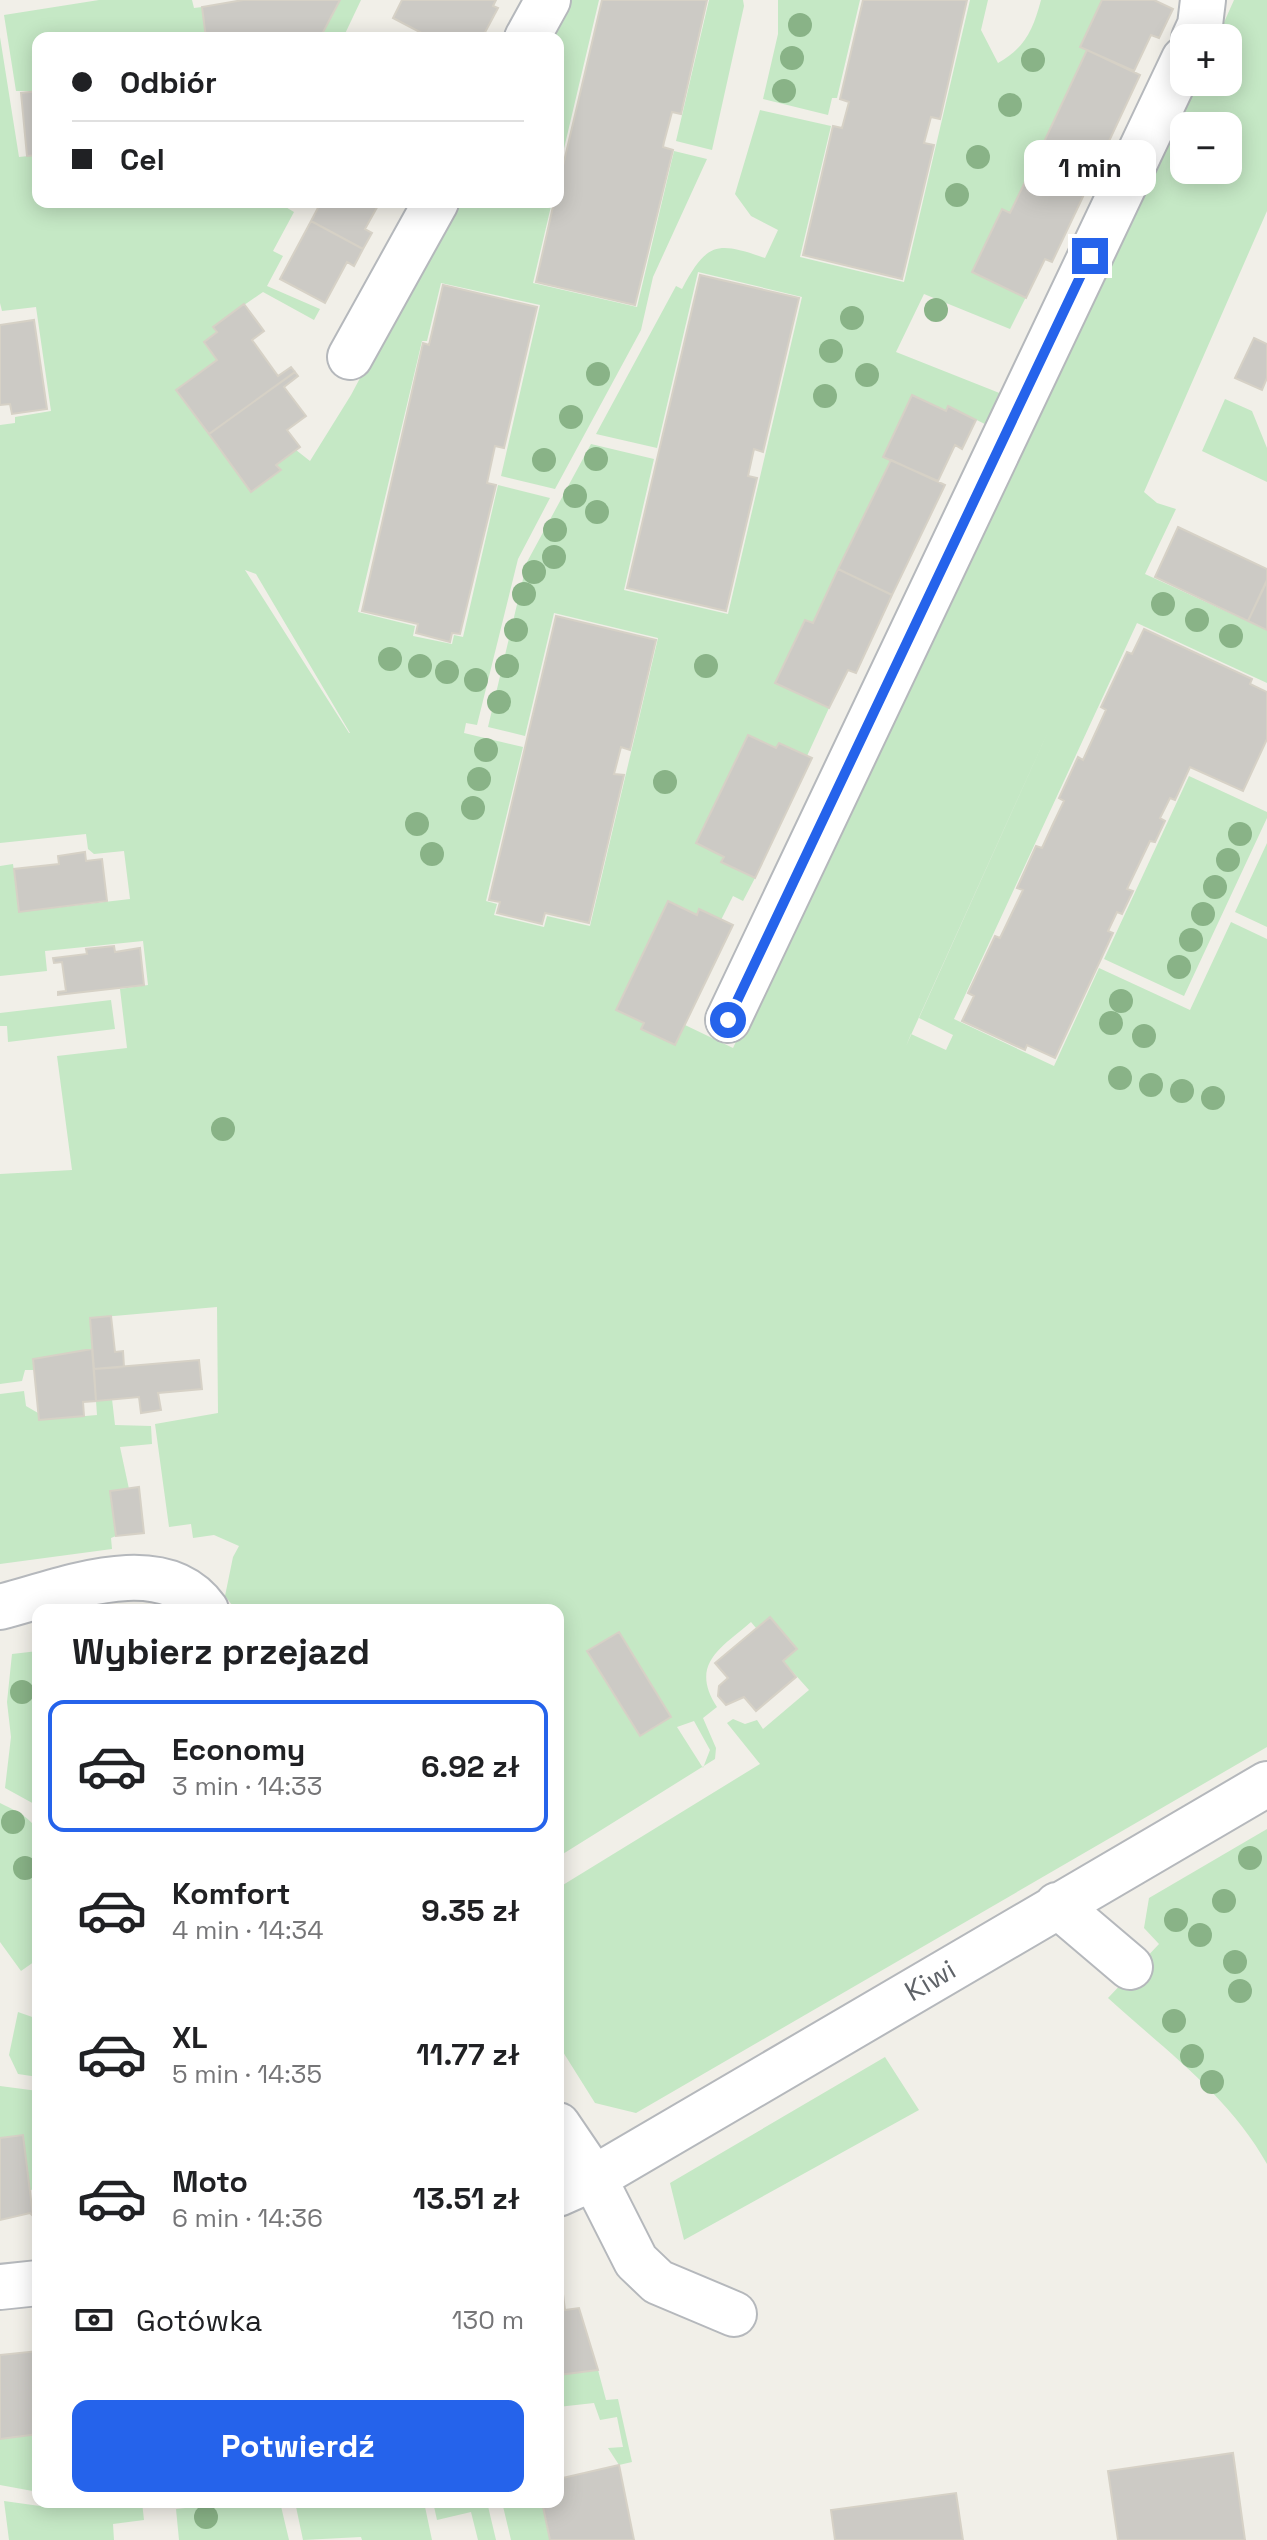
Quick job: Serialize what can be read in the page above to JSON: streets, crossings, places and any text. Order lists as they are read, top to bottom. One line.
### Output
{"streets":{"street":["Kiwi"]},"page":{"map_buttons":["+","−"],"banner":["Odbiór","Cel"],"bubble":"1 min","heading":"Wybierz przejazd","list":[{"name":"Economy","note":"3 min · 14:33","value":"6.92 zł"},{"name":"Komfort","note":"4 min · 14:34","value":"9.35 zł"},{"name":"XL","note":"5 min · 14:35","value":"11.77 zł"},{"name":"Moto","note":"6 min · 14:36","value":"13.51 zł"}],"pay":["Gotówka","130 m"],"buttons":"Potwierdź"}}
